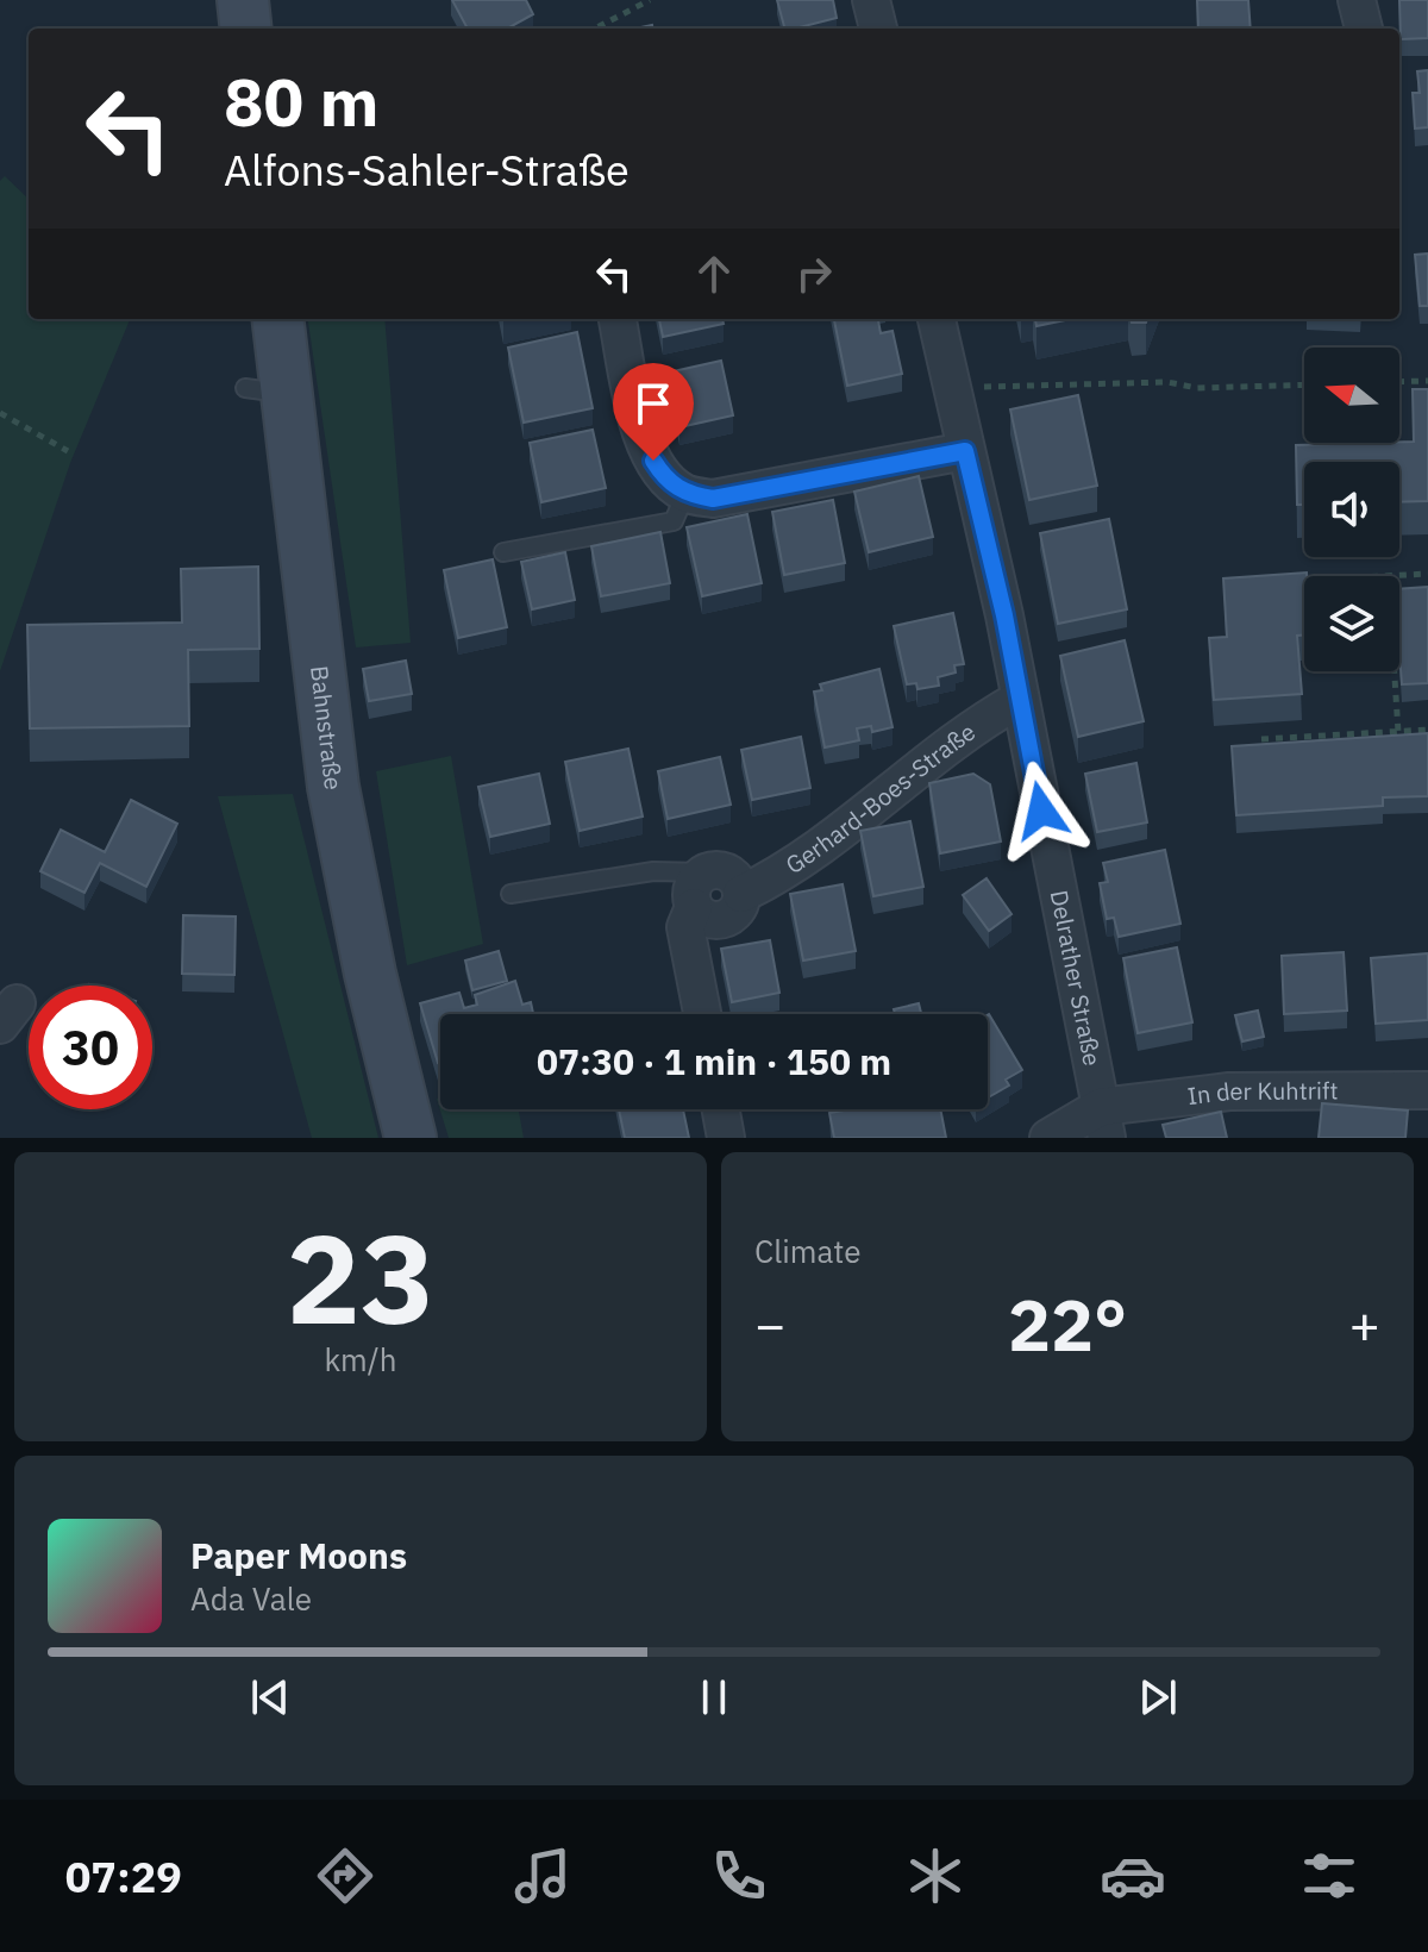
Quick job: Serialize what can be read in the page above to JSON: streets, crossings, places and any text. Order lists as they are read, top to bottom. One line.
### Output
{"streets":{"street":["Bahnstraße","Gerhard-Boes-Straße","Delrather Straße","In der Kuhtrift"]},"crossings":[["Gerhard-Boes-Straße","Delrather Straße"],["Delrather Straße","In der Kuhtrift"]],"north":"left","page":{"turn":["80 m","Alfons-Sahler-Straße"],"limit":"30","trip":"07:30 · 1 min · 150 m","tile":[["23","km/h"],"Climate"],"heat":["−","22°","+"],"song":["Paper Moons","Ada Vale"],"tabs":"07:29"}}
